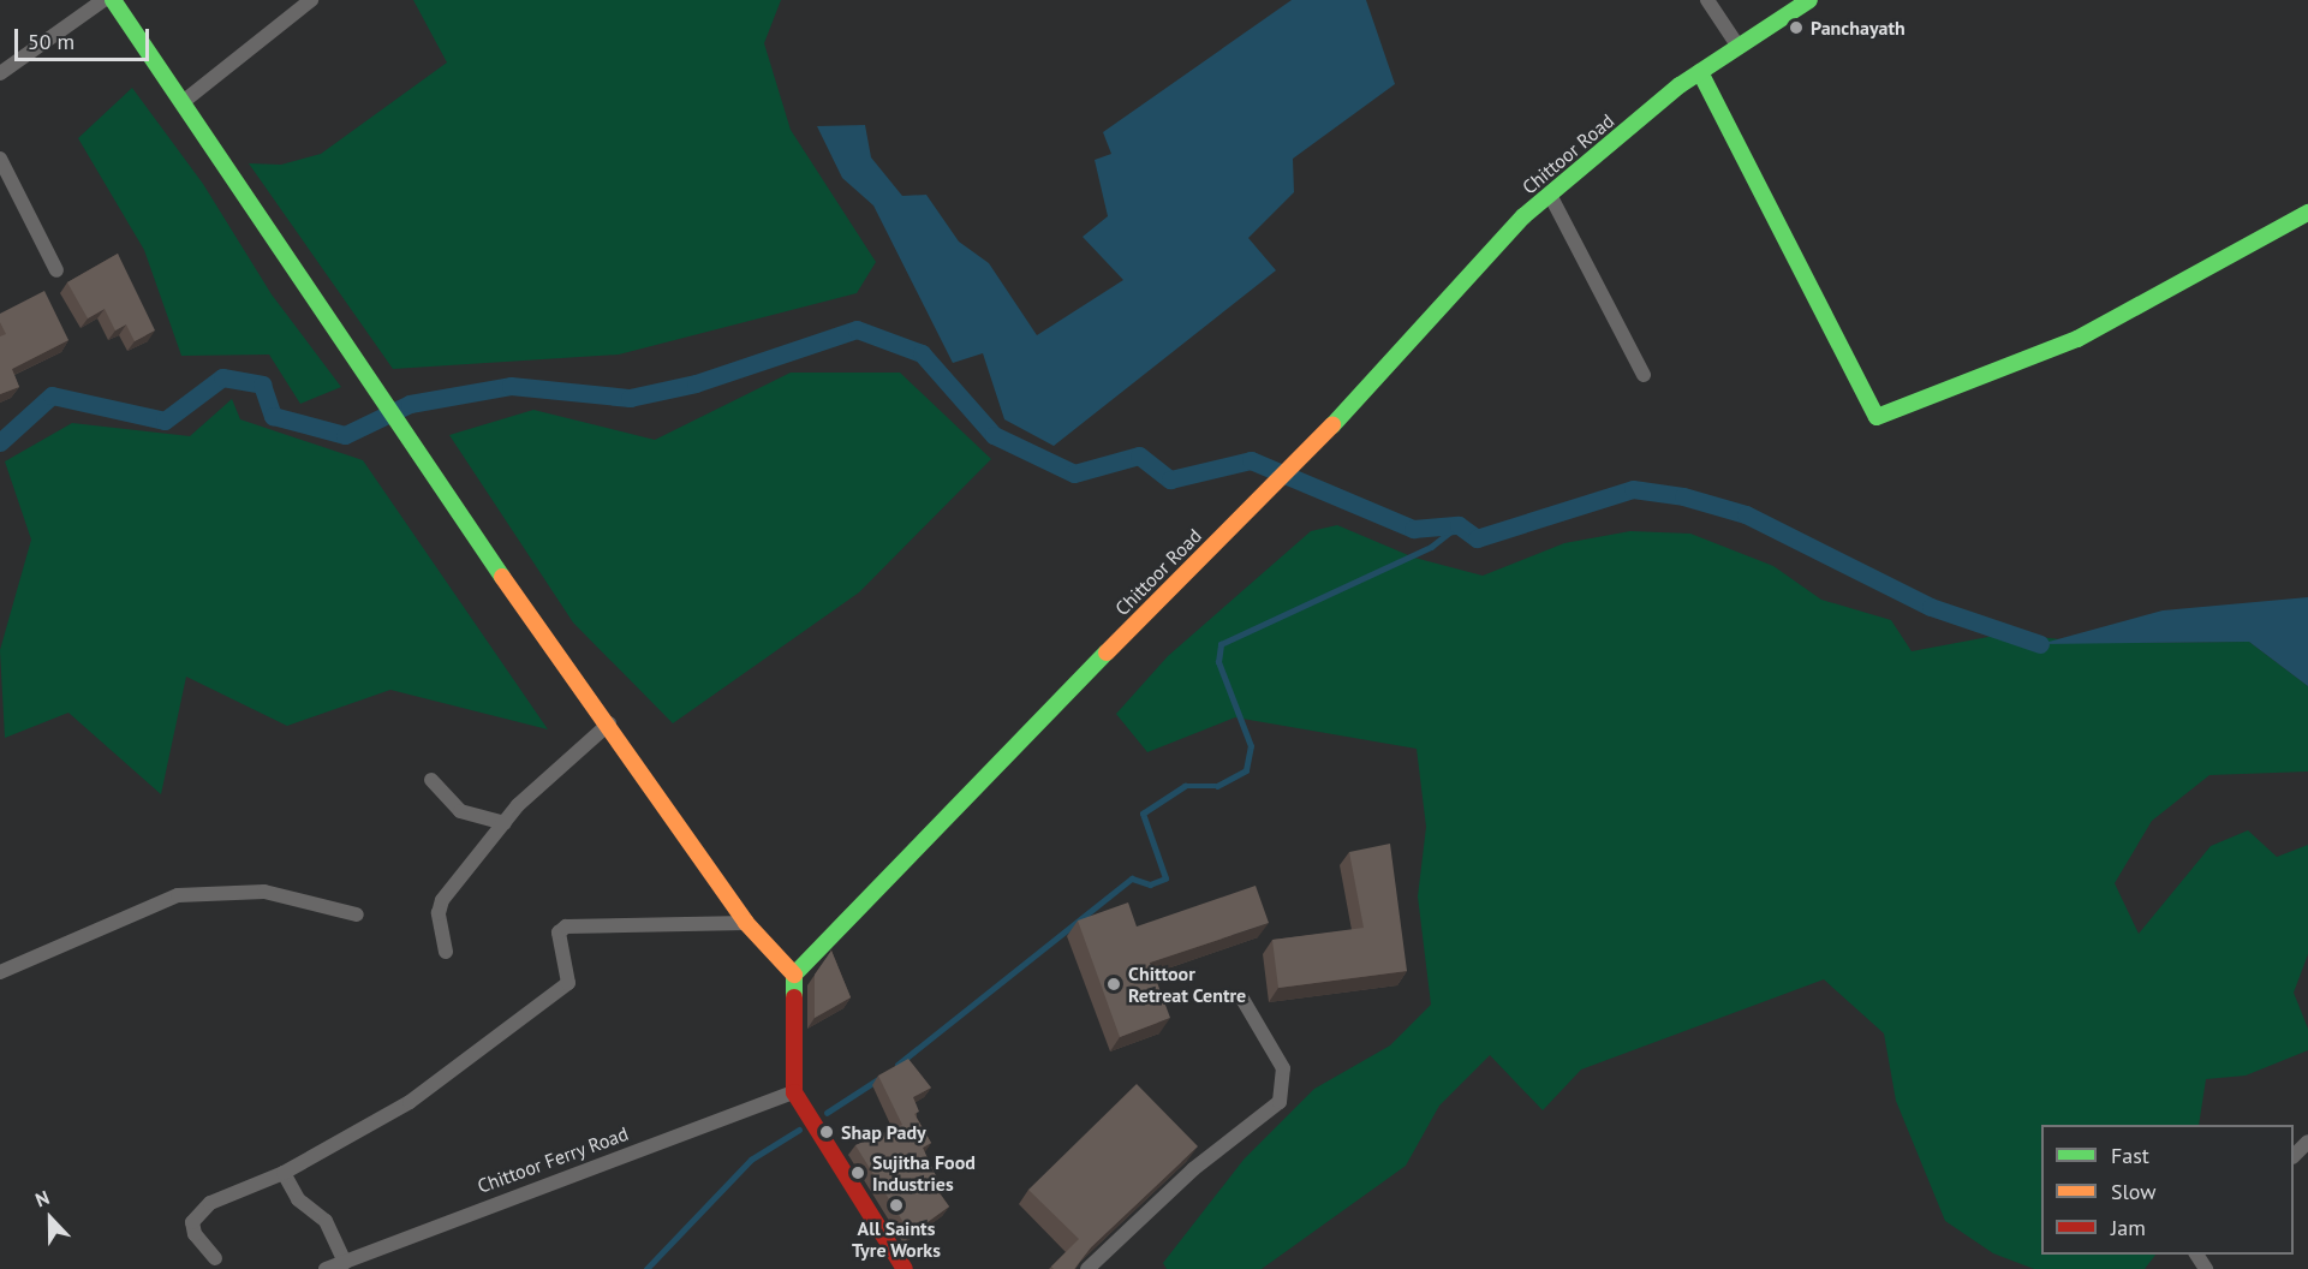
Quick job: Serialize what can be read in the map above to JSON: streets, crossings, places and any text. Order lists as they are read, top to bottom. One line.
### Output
{"streets":{"main road":["Chittoor Road"],"street":["Chittoor Ferry Road"]},"places":["Panchayath","Chittoor Retreat Centre","Shap Pady","Sujitha Food Industries","All Saints Tyre Works"],"legend":["Fast","Slow","Jam"],"scale_bar":"50 m","north":"top"}
